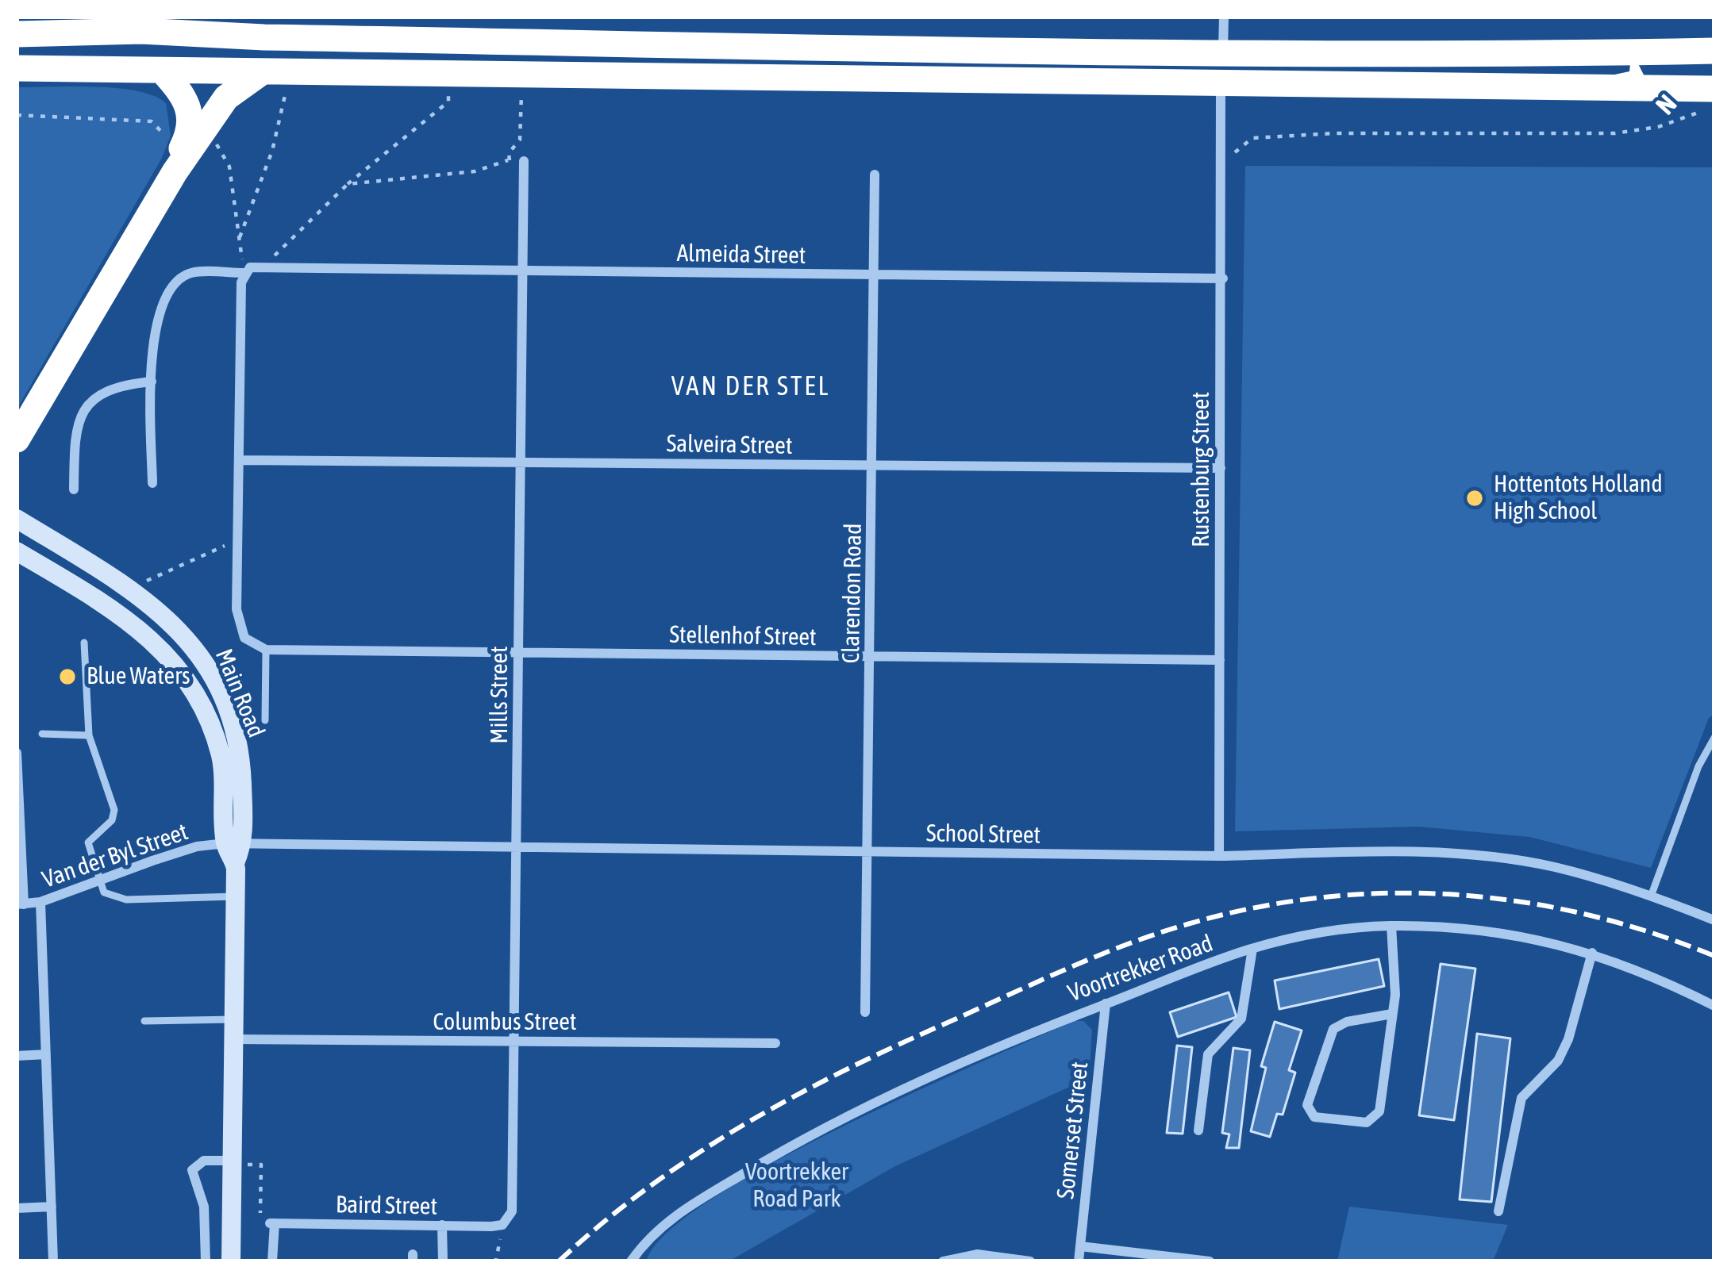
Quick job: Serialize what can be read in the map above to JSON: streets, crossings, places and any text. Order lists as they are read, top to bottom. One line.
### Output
{"streets":{"main road":["Main Road"],"street":["Almeida Street","Salveira Street","Rustenburg Street","Clarendon Road","Stellenhof Street","Mills Street","School Street","Van der Byl Street","Voortrekker Road","Columbus Street","Somerset Street","Baird Street"]},"crossings":[["Almeida Street","Rustenburg Street"],["Almeida Street","Clarendon Road"],["Almeida Street","Mills Street"],["Salveira Street","Rustenburg Street"],["Salveira Street","Clarendon Road"],["Salveira Street","Main Road"],["Salveira Street","Mills Street"],["Rustenburg Street","Stellenhof Street"],["Rustenburg Street","School Street"],["Clarendon Road","Stellenhof Street"],["Clarendon Road","School Street"],["Stellenhof Street","Main Road"],["Stellenhof Street","Mills Street"],["Main Road","School Street"],["Main Road","Van der Byl Street"],["Main Road","Columbus Street"],["Mills Street","School Street"],["Mills Street","Columbus Street"],["Mills Street","Baird Street"],["School Street","Van der Byl Street"],["Voortrekker Road","Somerset Street"]],"districts":["VAN DER STEL"],"parks":["Voortrekker Road Park"],"places":["Hottentots Holland High School","Blue Waters"],"north":"bottom right"}
